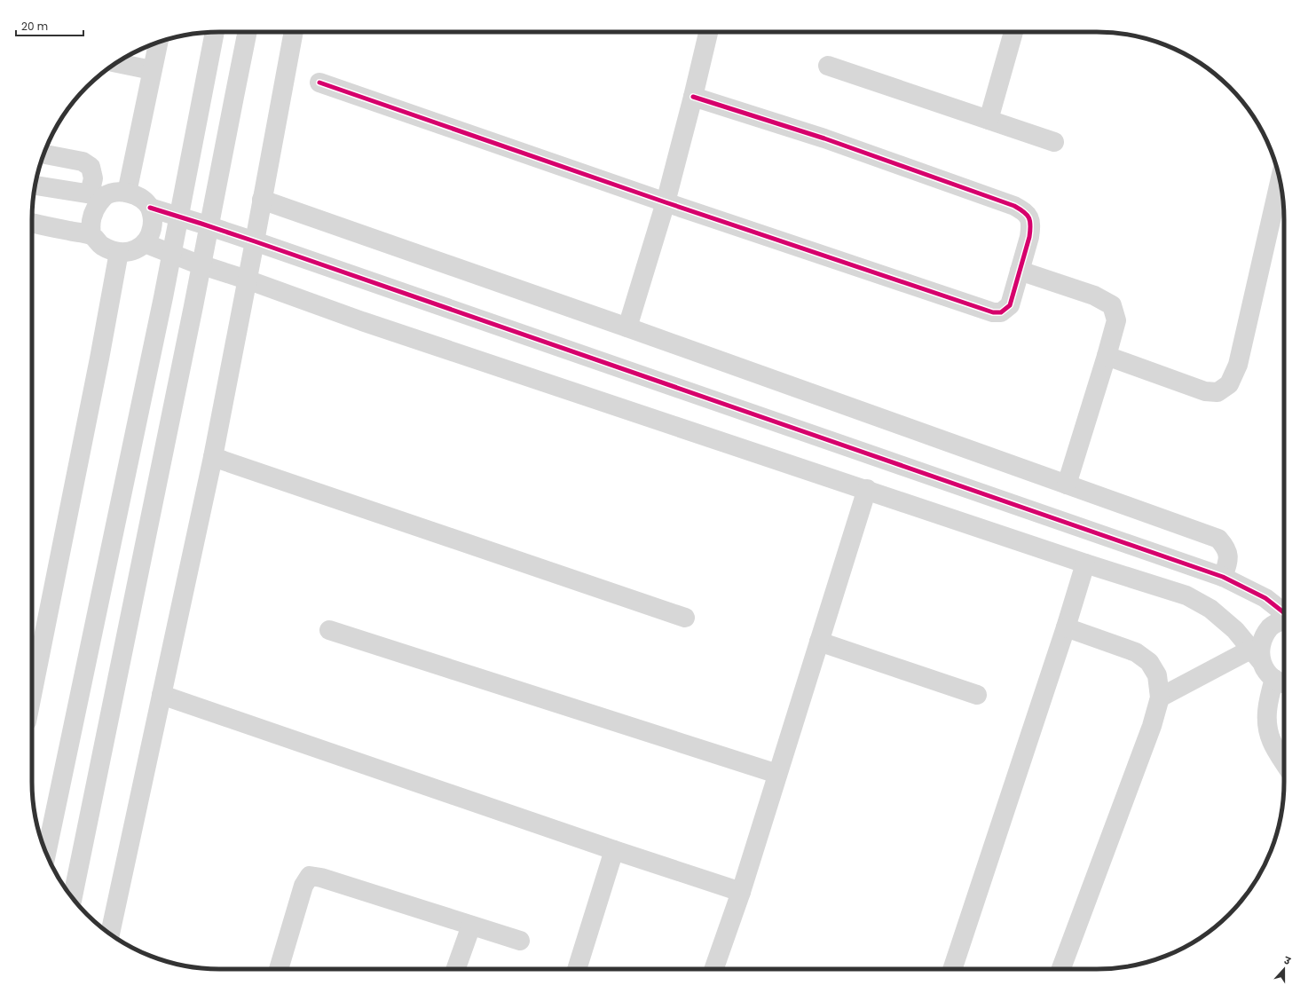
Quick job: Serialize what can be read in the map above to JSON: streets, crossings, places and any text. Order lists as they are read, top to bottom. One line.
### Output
{"scale_bar":"20 m","north":"top"}
